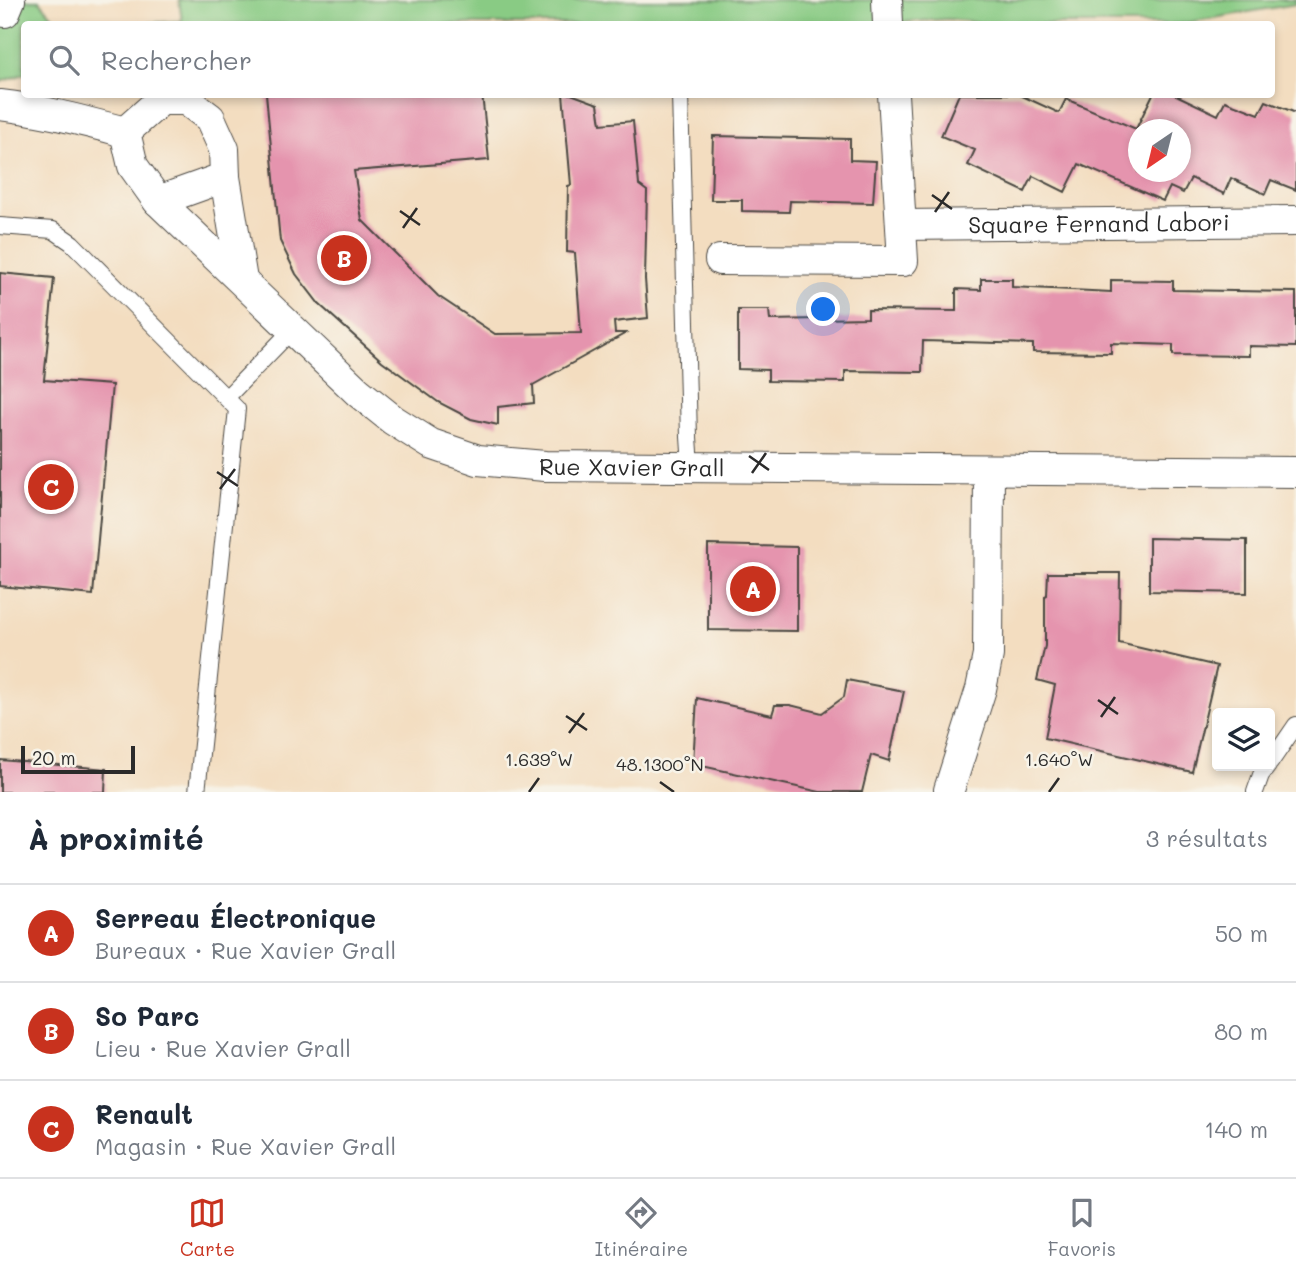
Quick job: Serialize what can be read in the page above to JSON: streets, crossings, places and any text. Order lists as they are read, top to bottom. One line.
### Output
{"streets":{"street":["Square Fernand Labori","Rue Xavier Grall"]},"scale_bar":"20 m","north":"bottom left","page":{"search":"Rechercher","pins":["B","C","A"],"scale":"20 m","heading":["À proximité","3 résultats"],"list":[{"mark":"A","name":"Serreau Électronique","note":"Bureaux · Rue Xavier Grall","value":"50 m"},{"mark":"B","name":"So Parc","note":"Lieu · Rue Xavier Grall","value":"80 m"},{"mark":"C","name":"Renault","note":"Magasin · Rue Xavier Grall","value":"140 m"}],"nav":["Carte","Itinéraire","Favoris"]},"coordinates":["1.639°W","1.640°W","48.1300°N"]}
